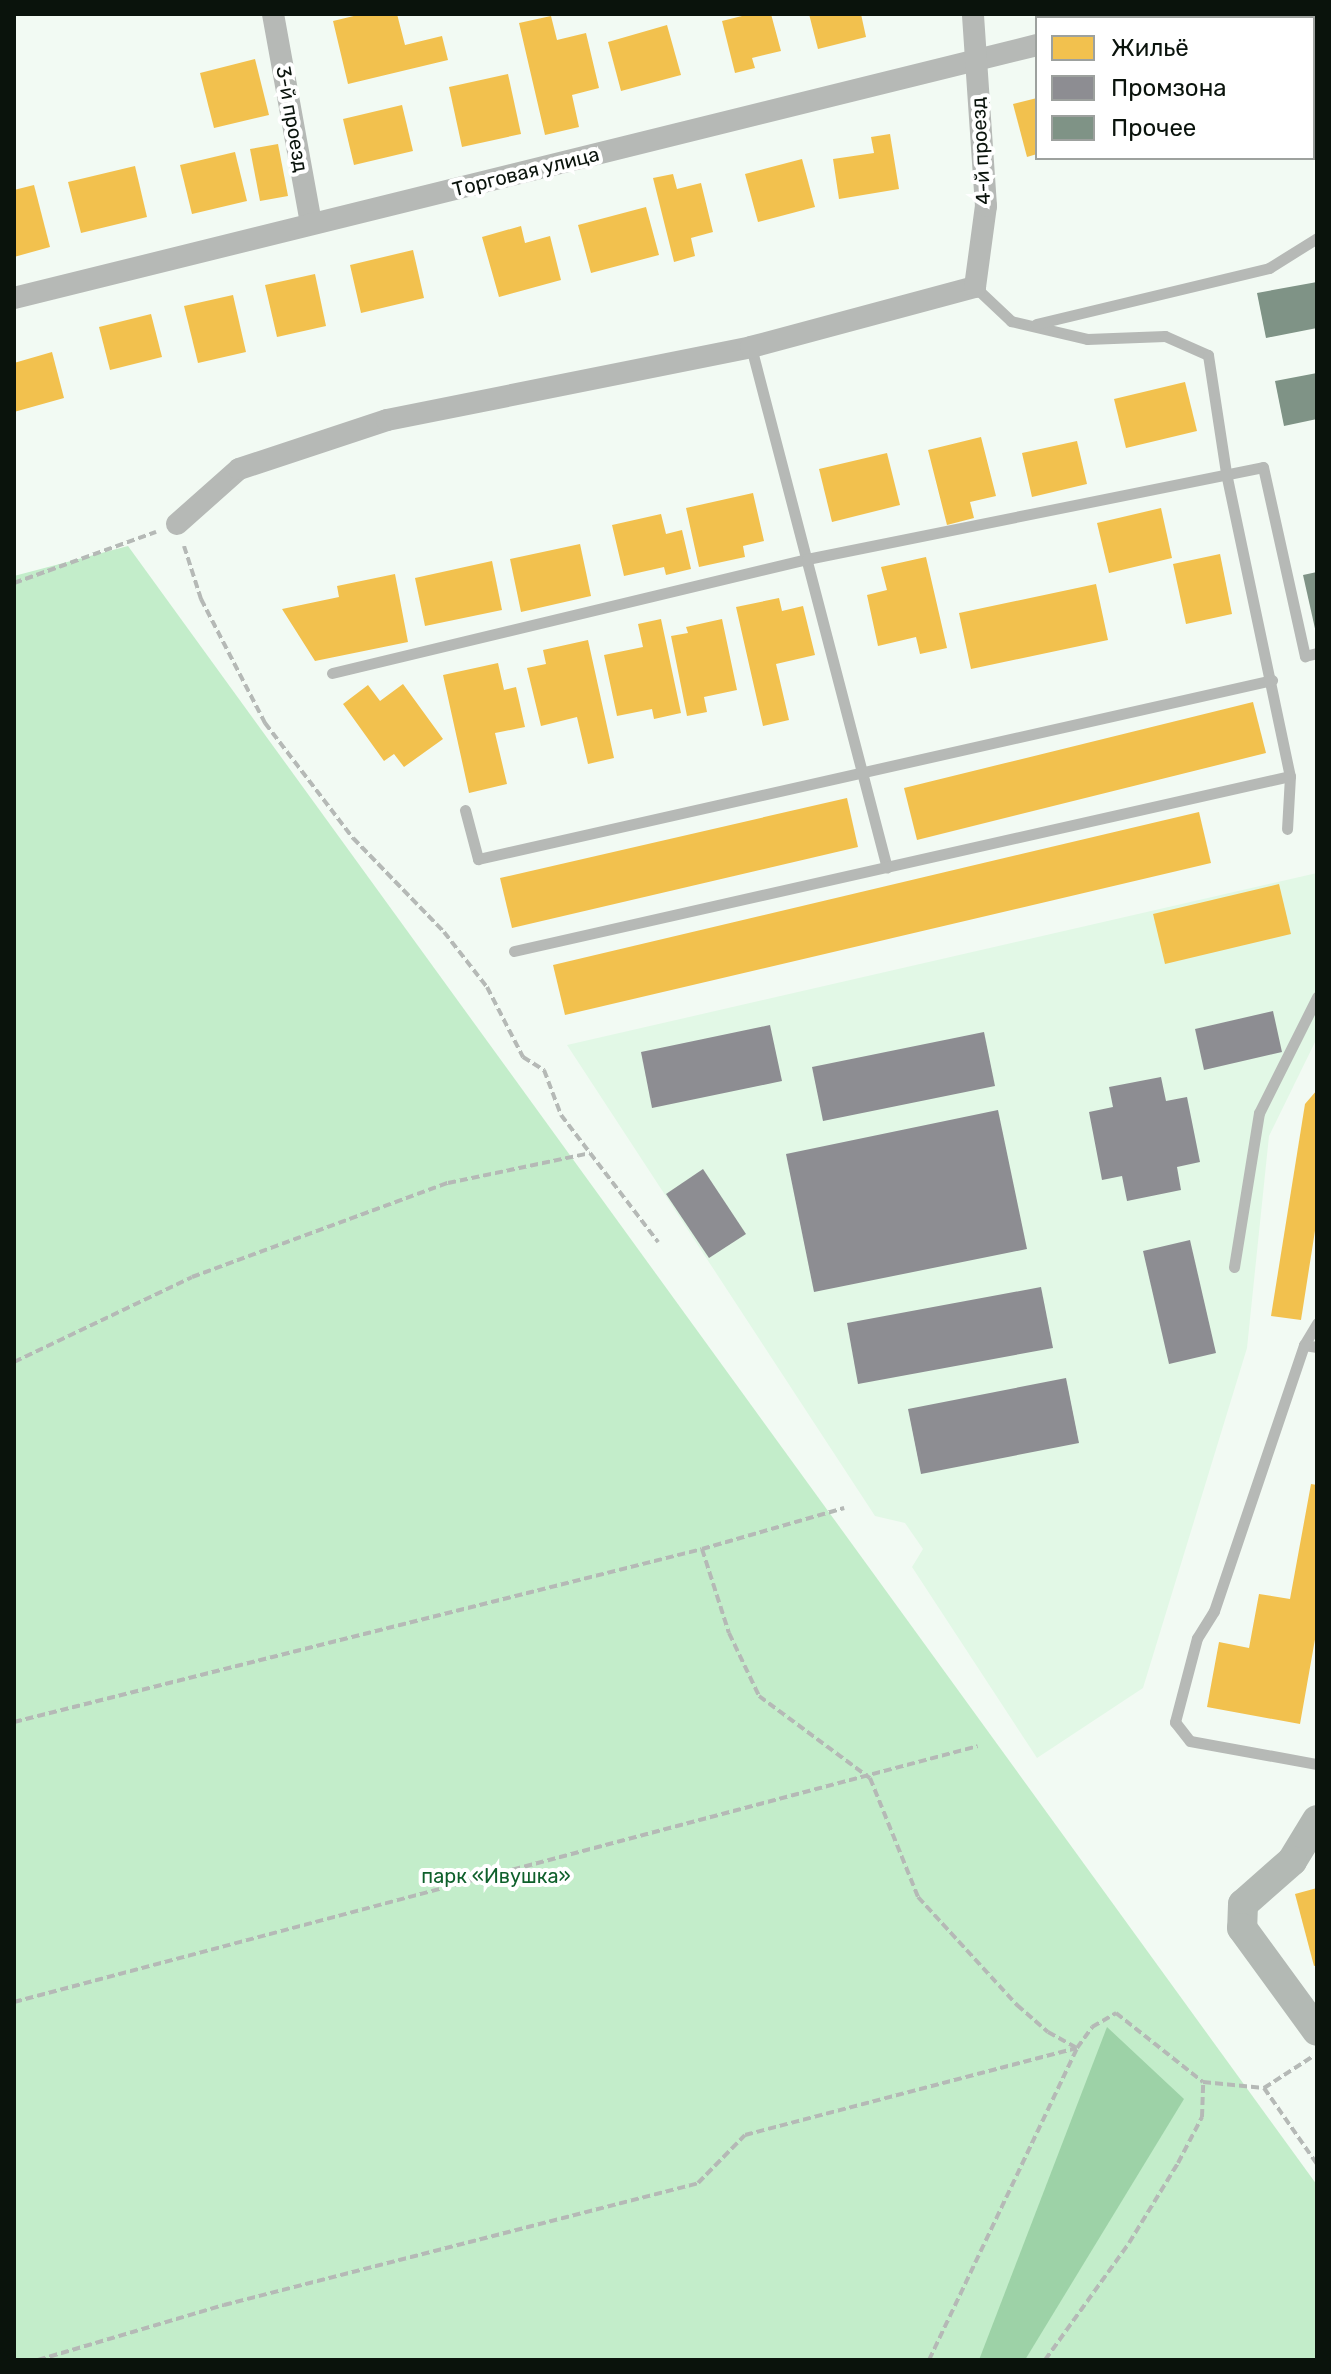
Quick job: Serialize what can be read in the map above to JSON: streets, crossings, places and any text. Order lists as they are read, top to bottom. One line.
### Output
{"streets":{"street":["3-й проезд","4-й проезд","Торговая улица"]},"crossings":[["3-й проезд","Торговая улица"],["4-й проезд","Торговая улица"]],"parks":["парк «Ивушка»"],"legend":["Жильё","Промзона","Прочее"]}
